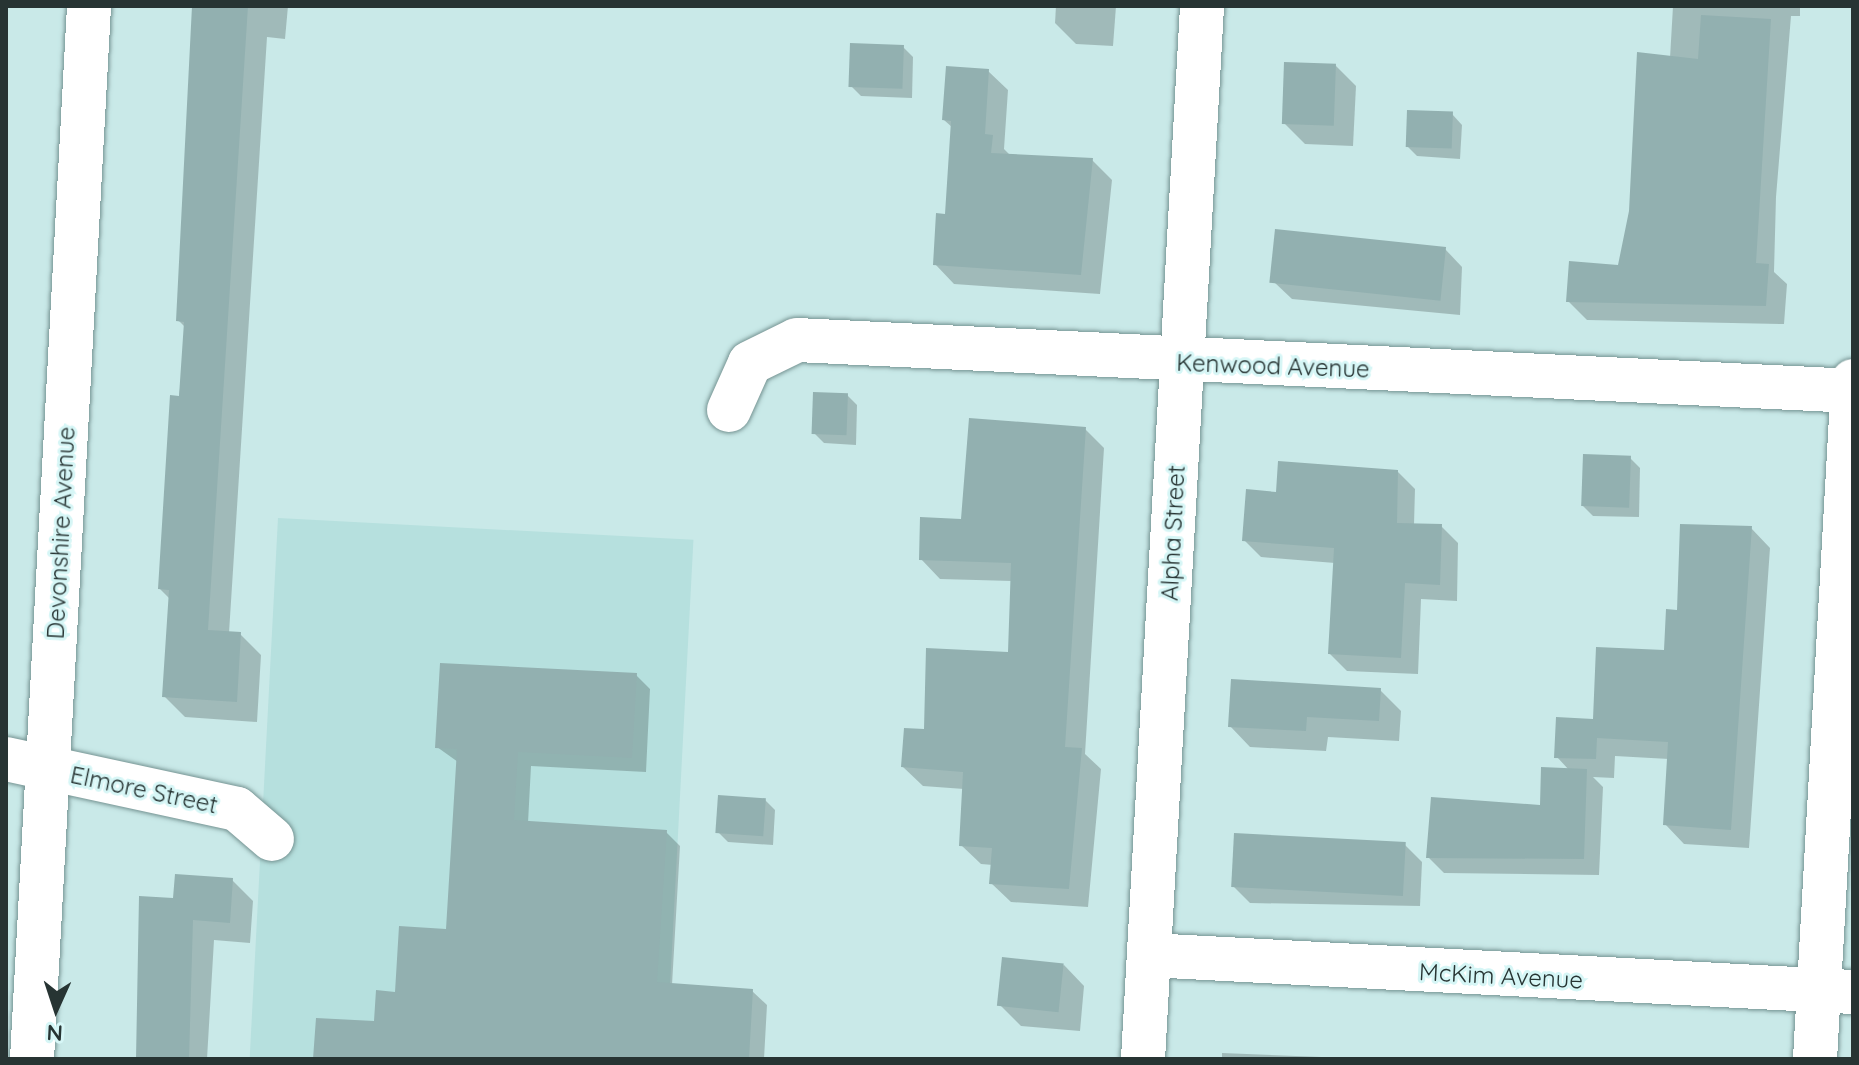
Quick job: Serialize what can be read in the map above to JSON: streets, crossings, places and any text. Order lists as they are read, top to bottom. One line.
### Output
{"streets":{"street":["Kenwood Avenue","Devonshire Avenue","Alpha Street","Elmore Street","McKim Avenue"]},"crossings":[["Kenwood Avenue","Alpha Street"],["Devonshire Avenue","Elmore Street"],["Alpha Street","McKim Avenue"]],"north":"bottom"}
